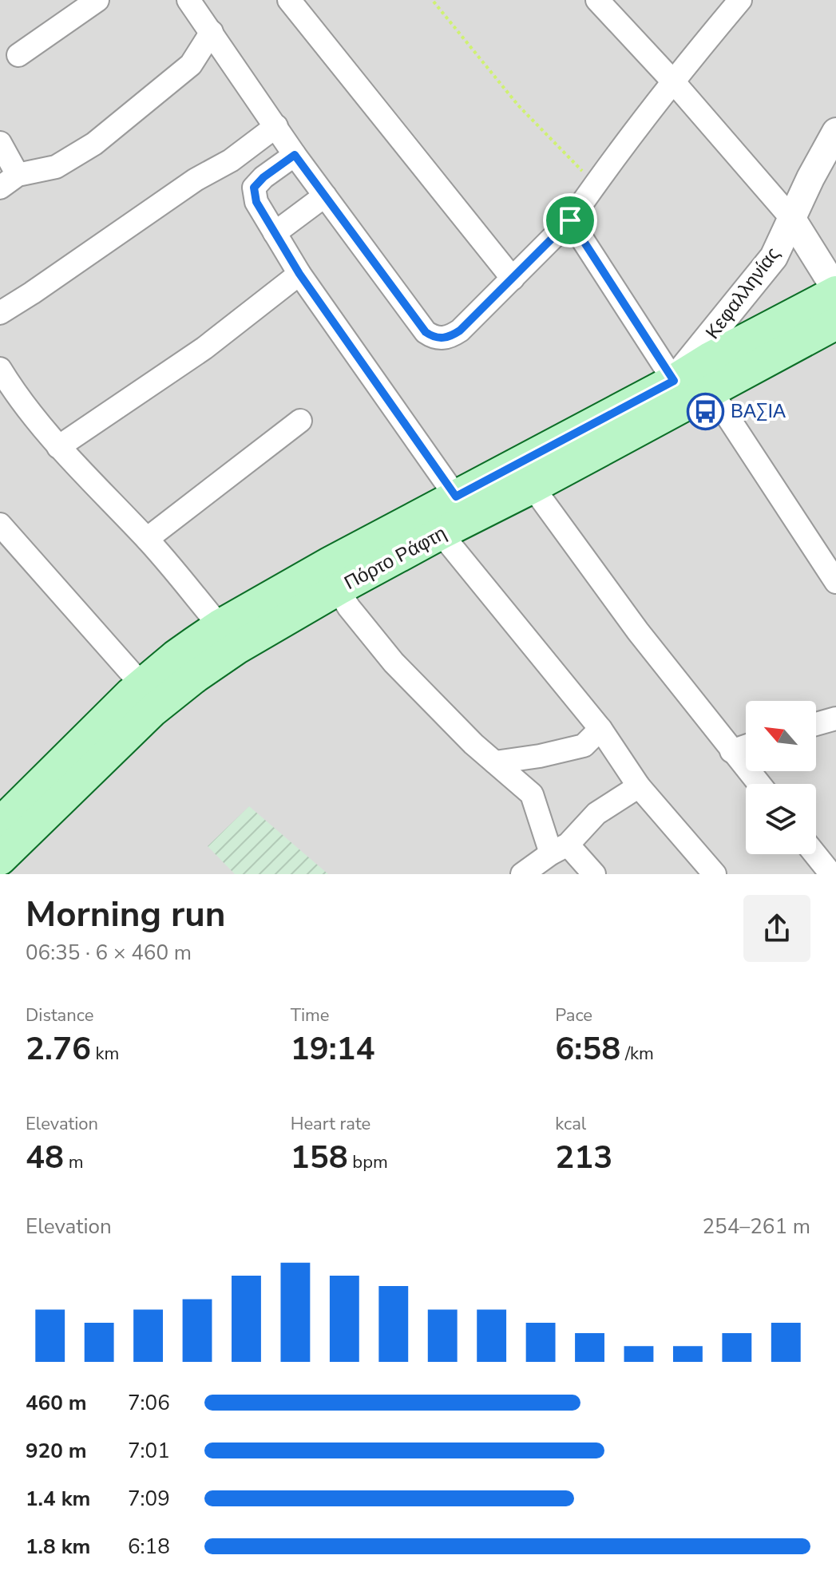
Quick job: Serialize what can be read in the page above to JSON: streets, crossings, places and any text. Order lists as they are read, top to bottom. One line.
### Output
{"streets":{"main road":["Πόρτο Ράφτη"],"street":["Κεφαλληνίας"]},"crossings":[["Κεφαλληνίας","Πόρτο Ράφτη"]],"places":{"bus stop":["ΒΑΣΙΑ"]},"north":"top left","page":{"heading":["Morning run","06:35 · 6 × 460 m"],"stats":[["Distance","2.76 km"],["Time","19:14"],["Pace","6:58 /km"],["Elevation","48 m"],["Heart rate","158 bpm"],["kcal","213"]],"chart":["Elevation","254–261 m"],"list":[{"name":"460 m","note":"7:06"},{"name":"920 m","note":"7:01"},{"name":"1.4 km","note":"7:09"},{"name":"1.8 km","note":"6:18"}]}}
